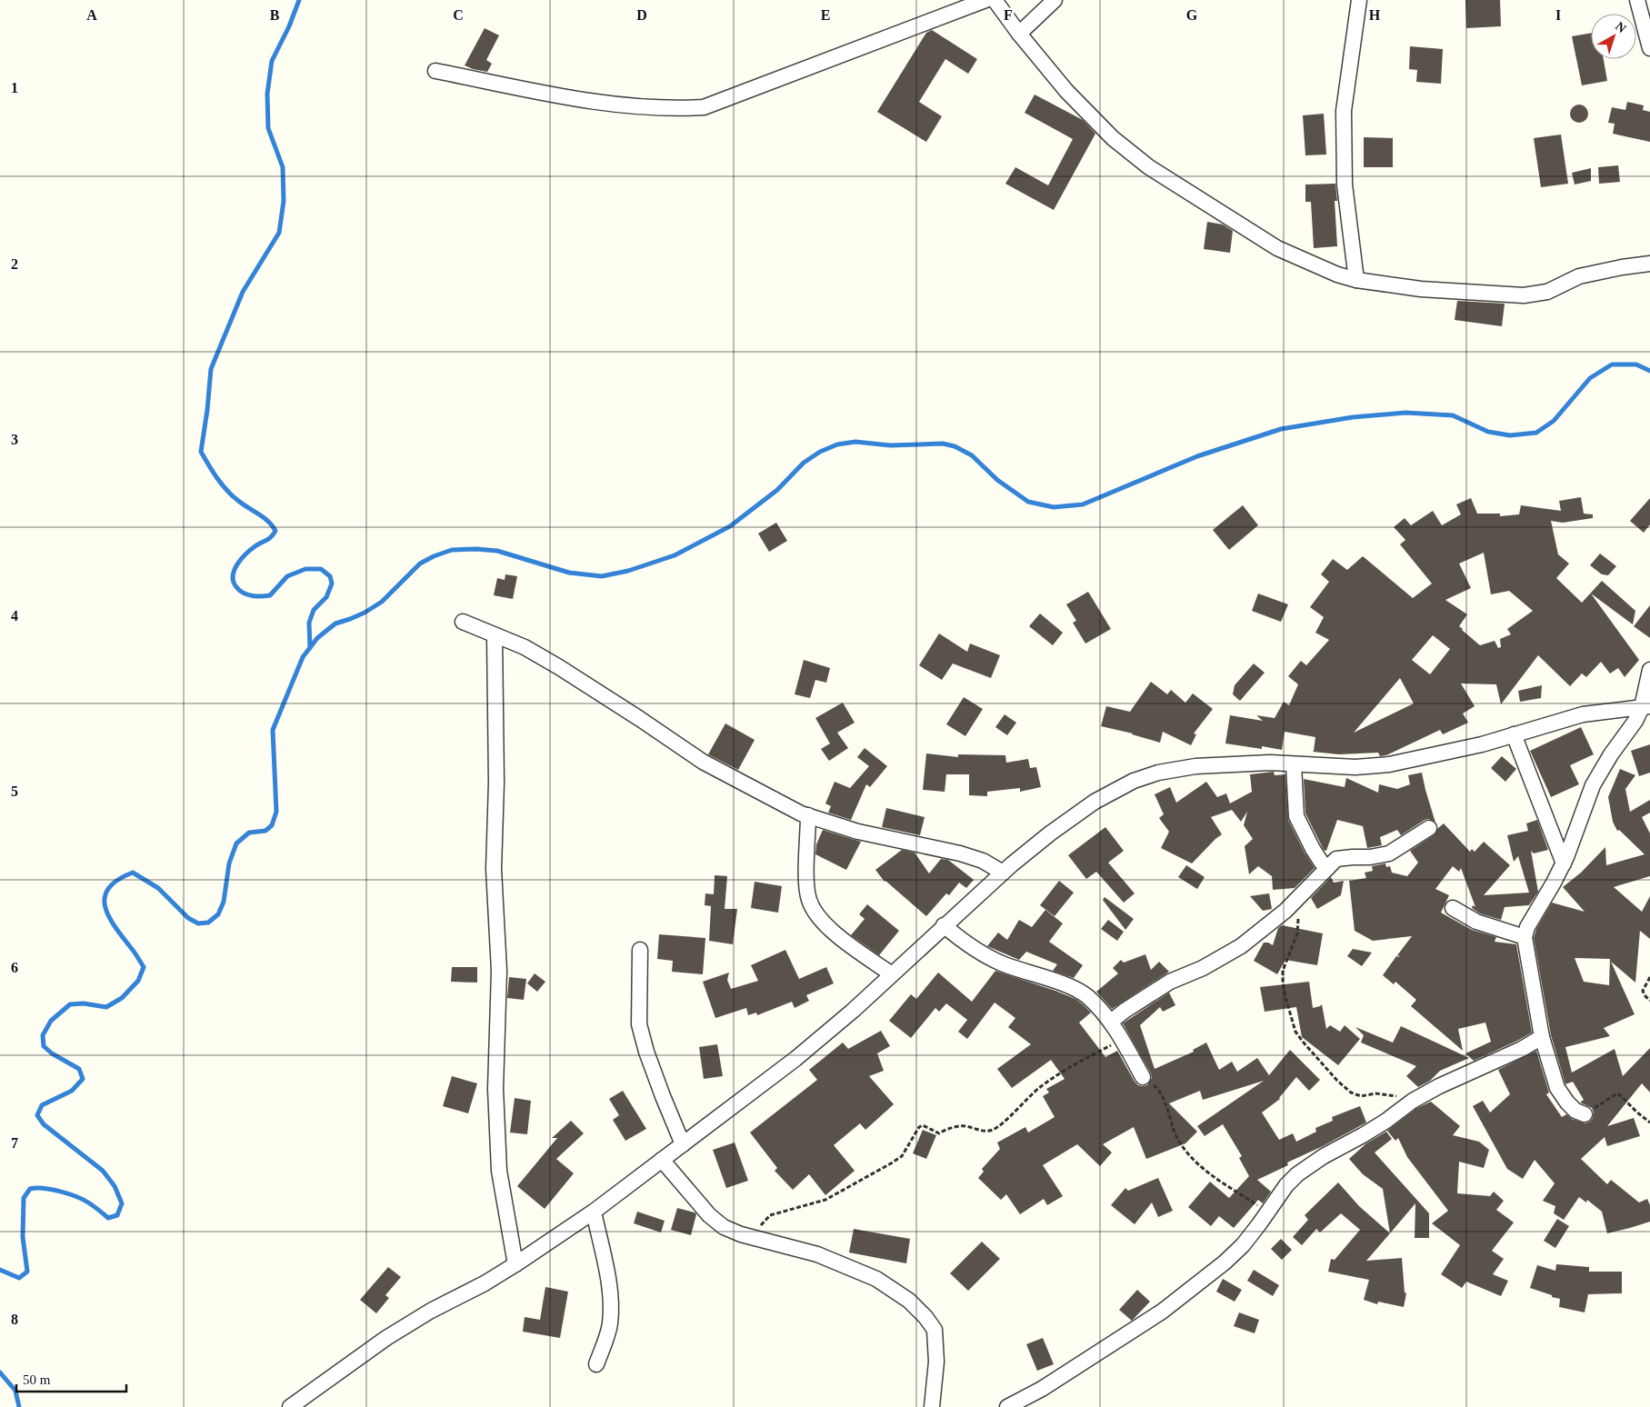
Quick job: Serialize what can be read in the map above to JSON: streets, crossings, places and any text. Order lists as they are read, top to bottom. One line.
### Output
{"scale_bar":"50 m","north":"top right","grid":{"columns":["A","B","C","D","E","F","G","H","I"],"rows":["1","2","3","4","5","6","7","8"]}}
